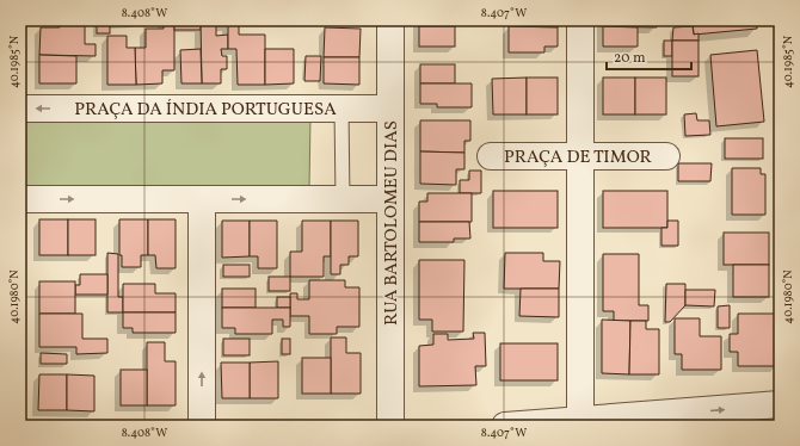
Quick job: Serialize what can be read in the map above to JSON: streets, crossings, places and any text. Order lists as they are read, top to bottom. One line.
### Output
{"streets":{"street":["PRAÇA DA ÍNDIA PORTUGUESA","PRAÇA DE TIMOR","RUA BARTOLOMEU DIAS"]},"crossings":[["PRAÇA DA ÍNDIA PORTUGUESA","RUA BARTOLOMEU DIAS"]],"scale_bar":"20 m","coordinates":["8.408°W","8.407°W","40.1985°N","40.1980°N"]}
